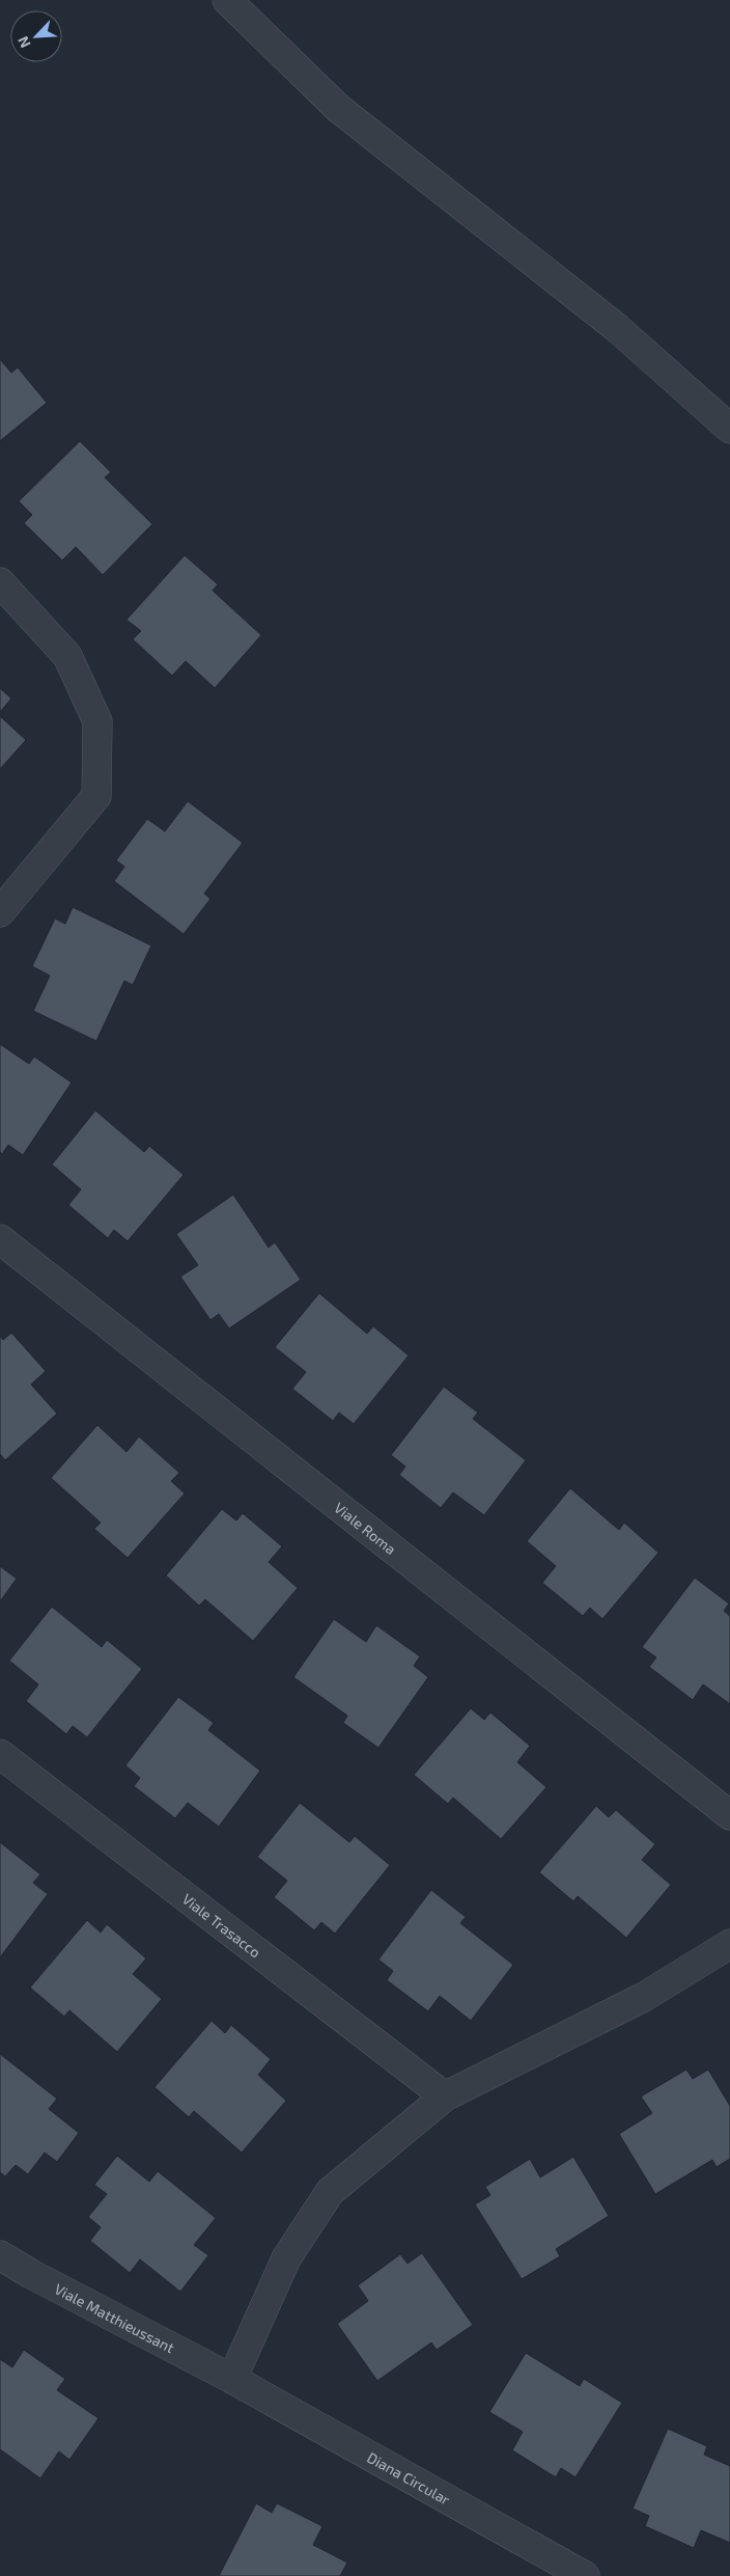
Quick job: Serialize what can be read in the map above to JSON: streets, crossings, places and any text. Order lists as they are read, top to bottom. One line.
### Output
{"streets":{"street":["Viale Roma","Viale Trasacco","Viale Matthieussant","Diana Circular"]},"crossings":[["Viale Matthieussant","Diana Circular"]],"north":"bottom left"}
